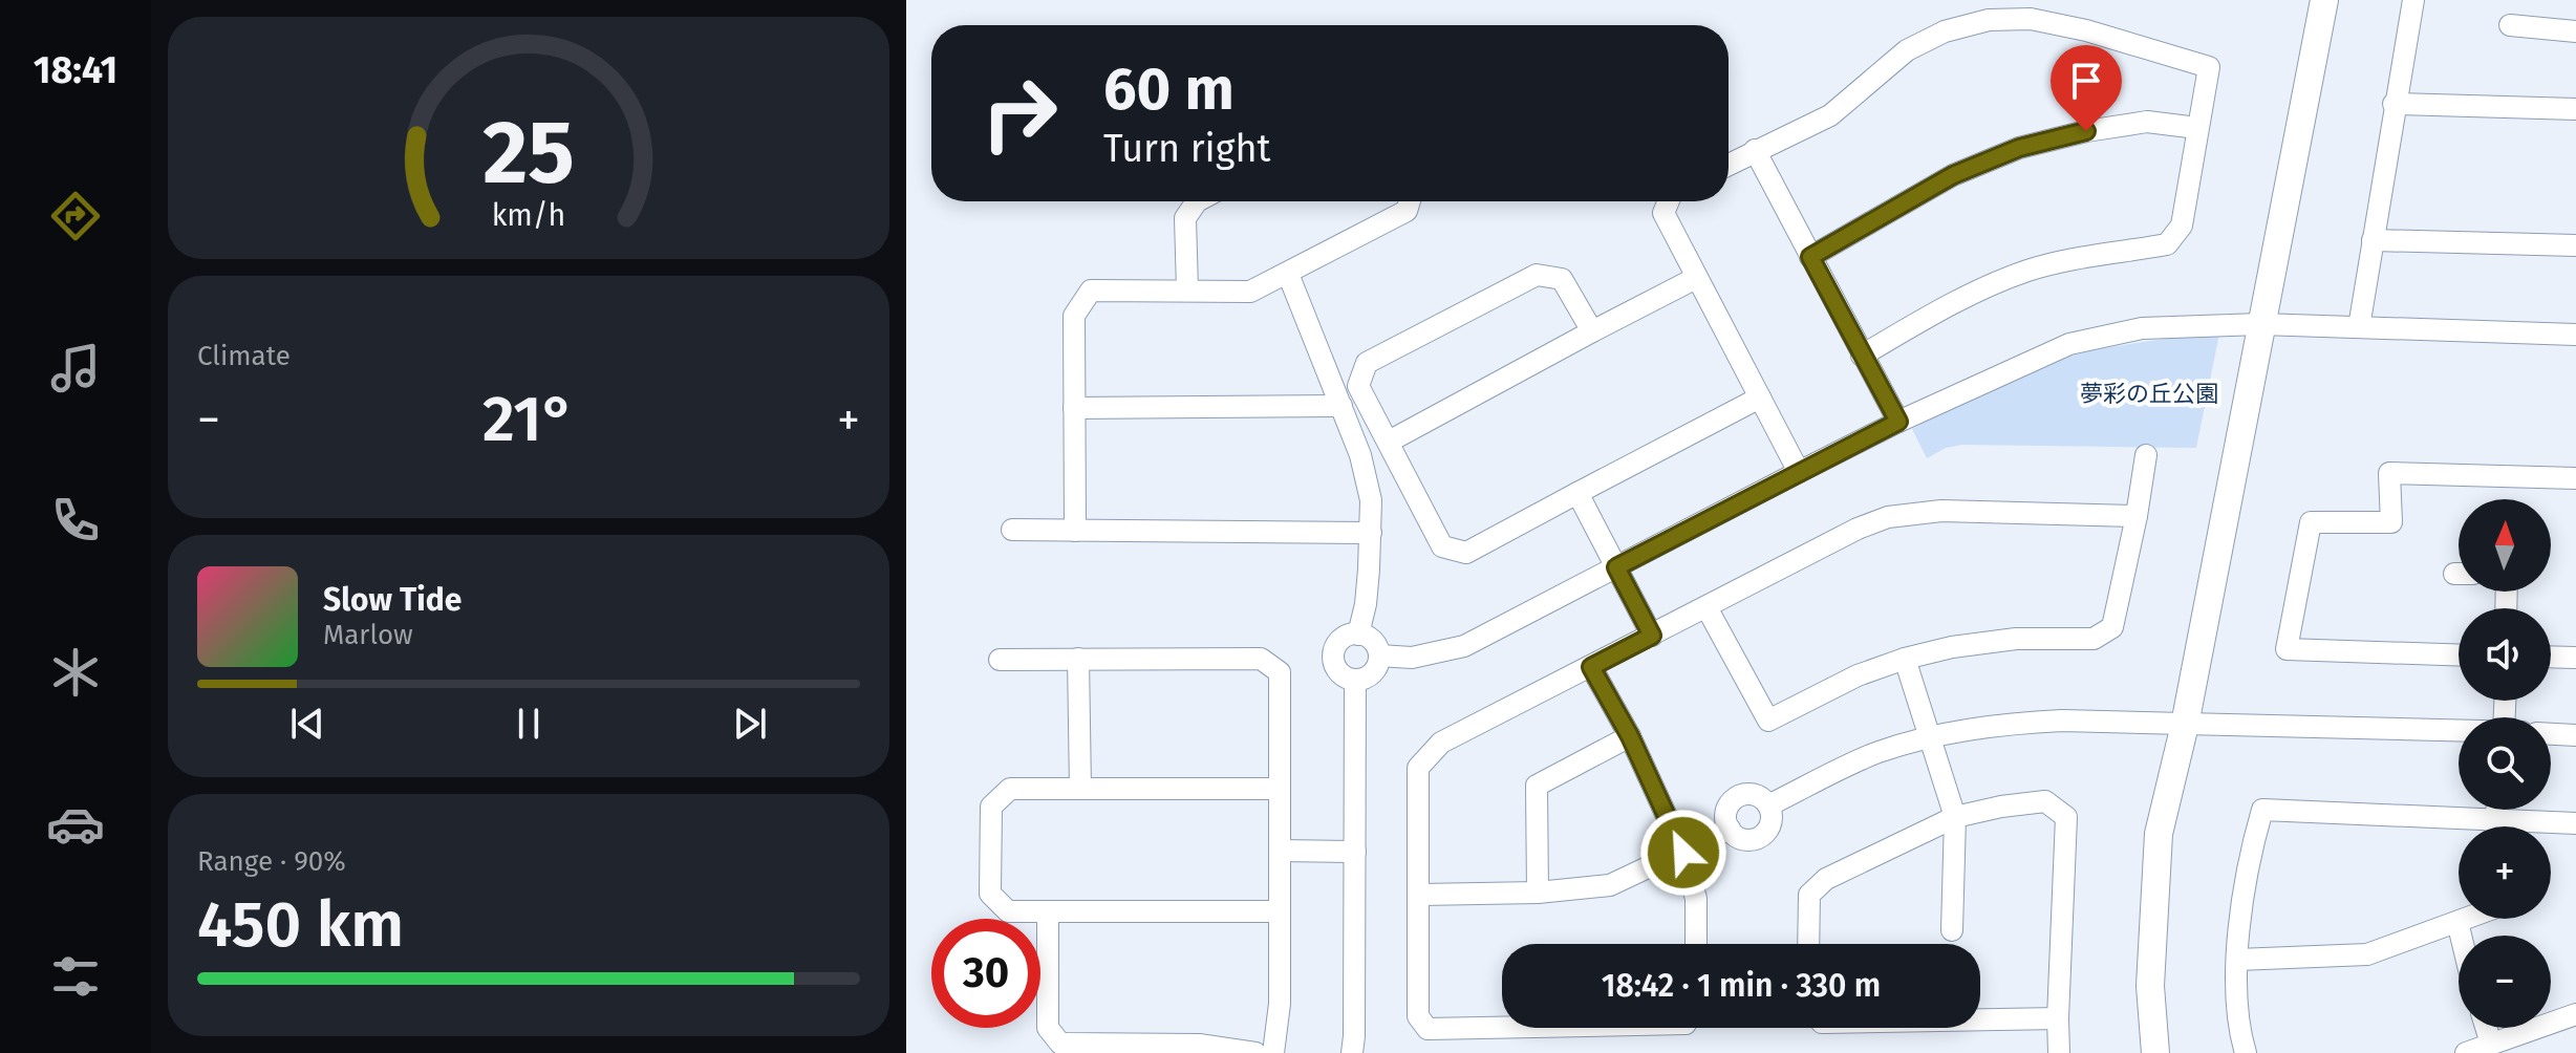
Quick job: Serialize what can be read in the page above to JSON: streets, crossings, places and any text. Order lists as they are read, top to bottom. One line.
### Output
{"parks":["夢彩の丘公園"],"north":"top","page":{"tabs":"18:41","turn":["60 m","Turn right"],"tile":["Climate",["Range · 90%","450 km"]],"heat":["−","21°","+"],"map_buttons":["+","−"],"song":["Slow Tide","Marlow"],"limit":"30","trip":"18:42 · 1 min · 330 m","gauge":["25","km/h"]}}
